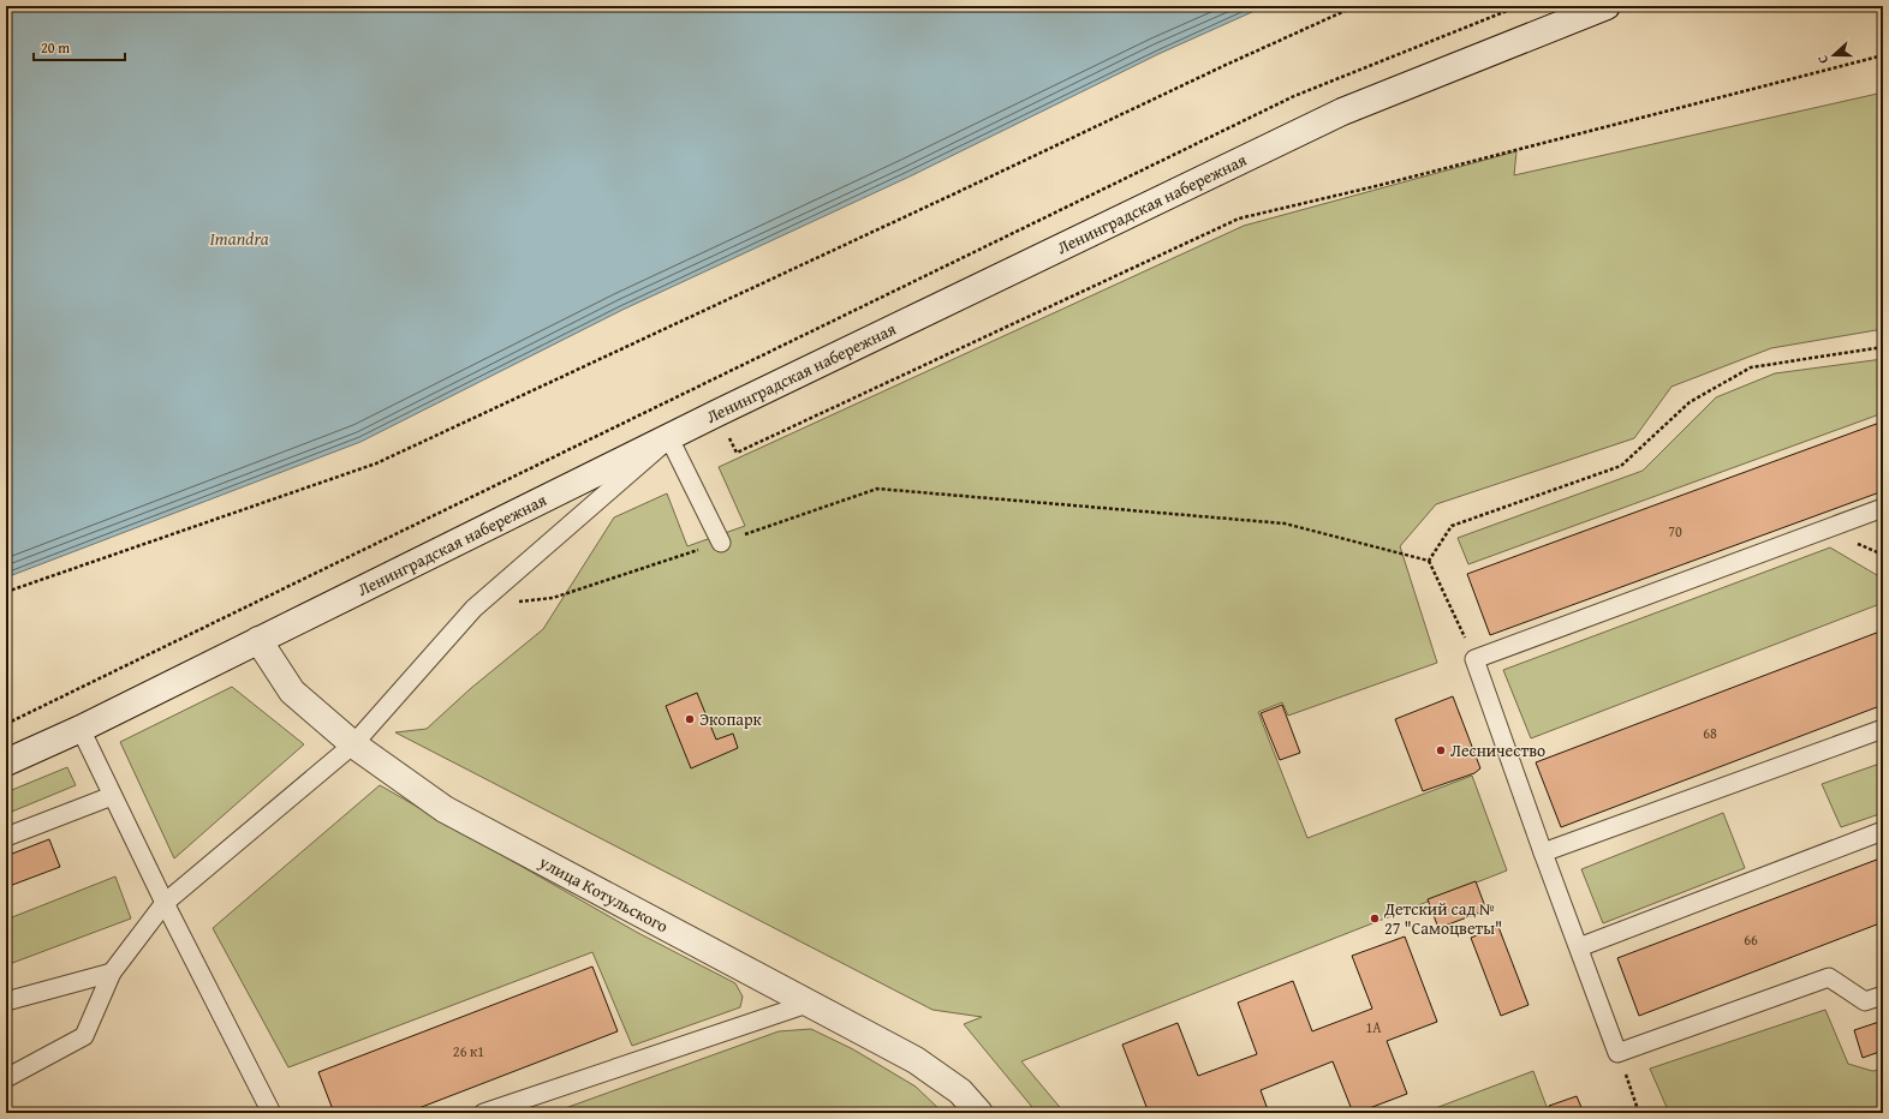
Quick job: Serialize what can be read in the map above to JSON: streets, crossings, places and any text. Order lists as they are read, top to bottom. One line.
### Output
{"streets":{"main road":["Ленинградская набережная","улица Котульского"]},"crossings":[["Ленинградская набережная","улица Котульского"]],"water":["Imandra"],"places":["Экопарк","Лесничество","Детский сад № 27 \"Самоцветы\""],"house_numbers":["70","68","66","1А","26 к1"],"scale_bar":"20 m","north":"left"}
